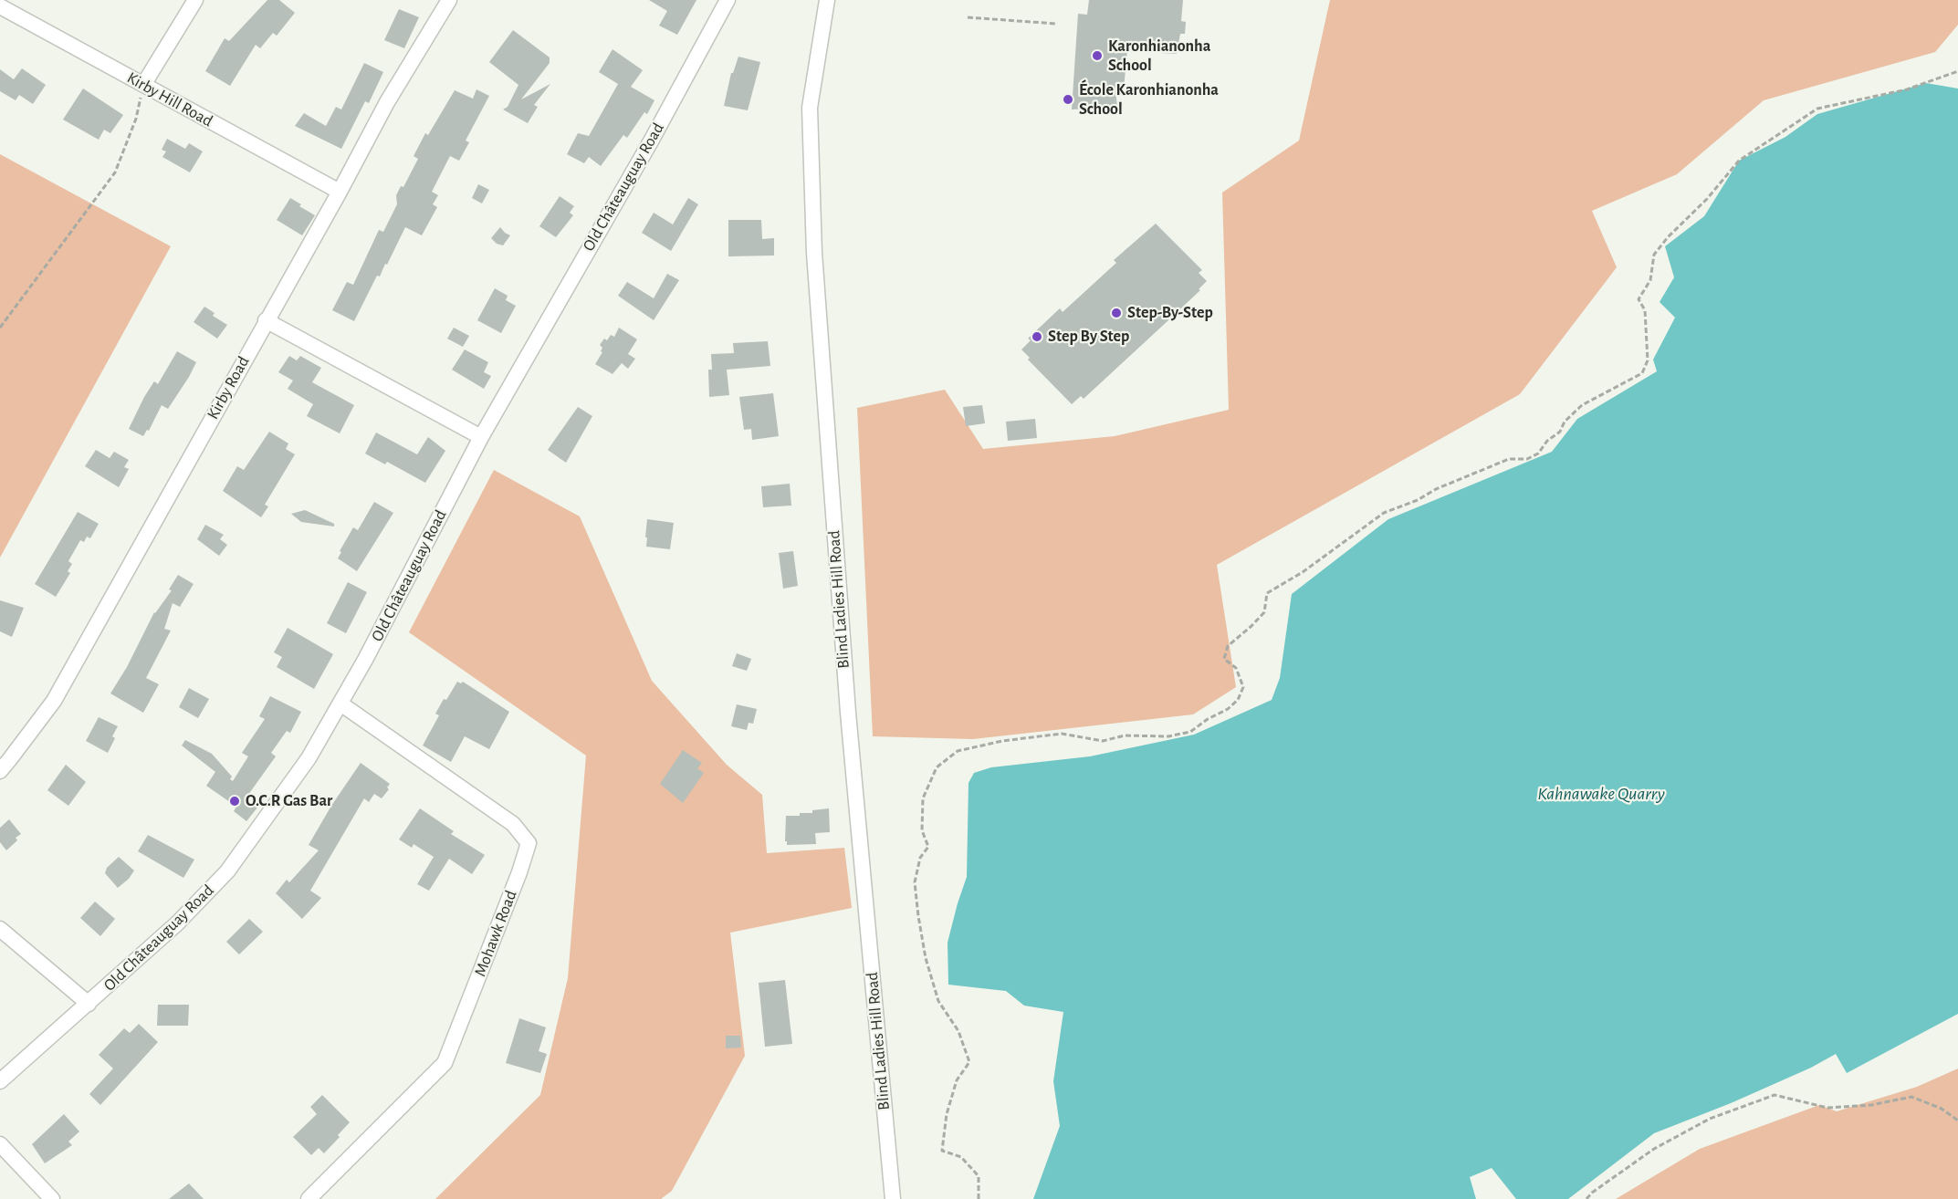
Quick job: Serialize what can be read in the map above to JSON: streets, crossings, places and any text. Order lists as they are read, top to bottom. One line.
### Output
{"streets":{"street":["Kirby Hill Road","Old Châteauguay Road","Kirby Road","Blind Ladies Hill Road","Mohawk Road"]},"crossings":[["Kirby Hill Road","Kirby Road"],["Old Châteauguay Road","Mohawk Road"]],"water":["Kahnawake Quarry"],"places":["Karonhianonha School","École Karonhianonha School","Step-By-Step","Step By Step","O.C.R Gas Bar"]}
